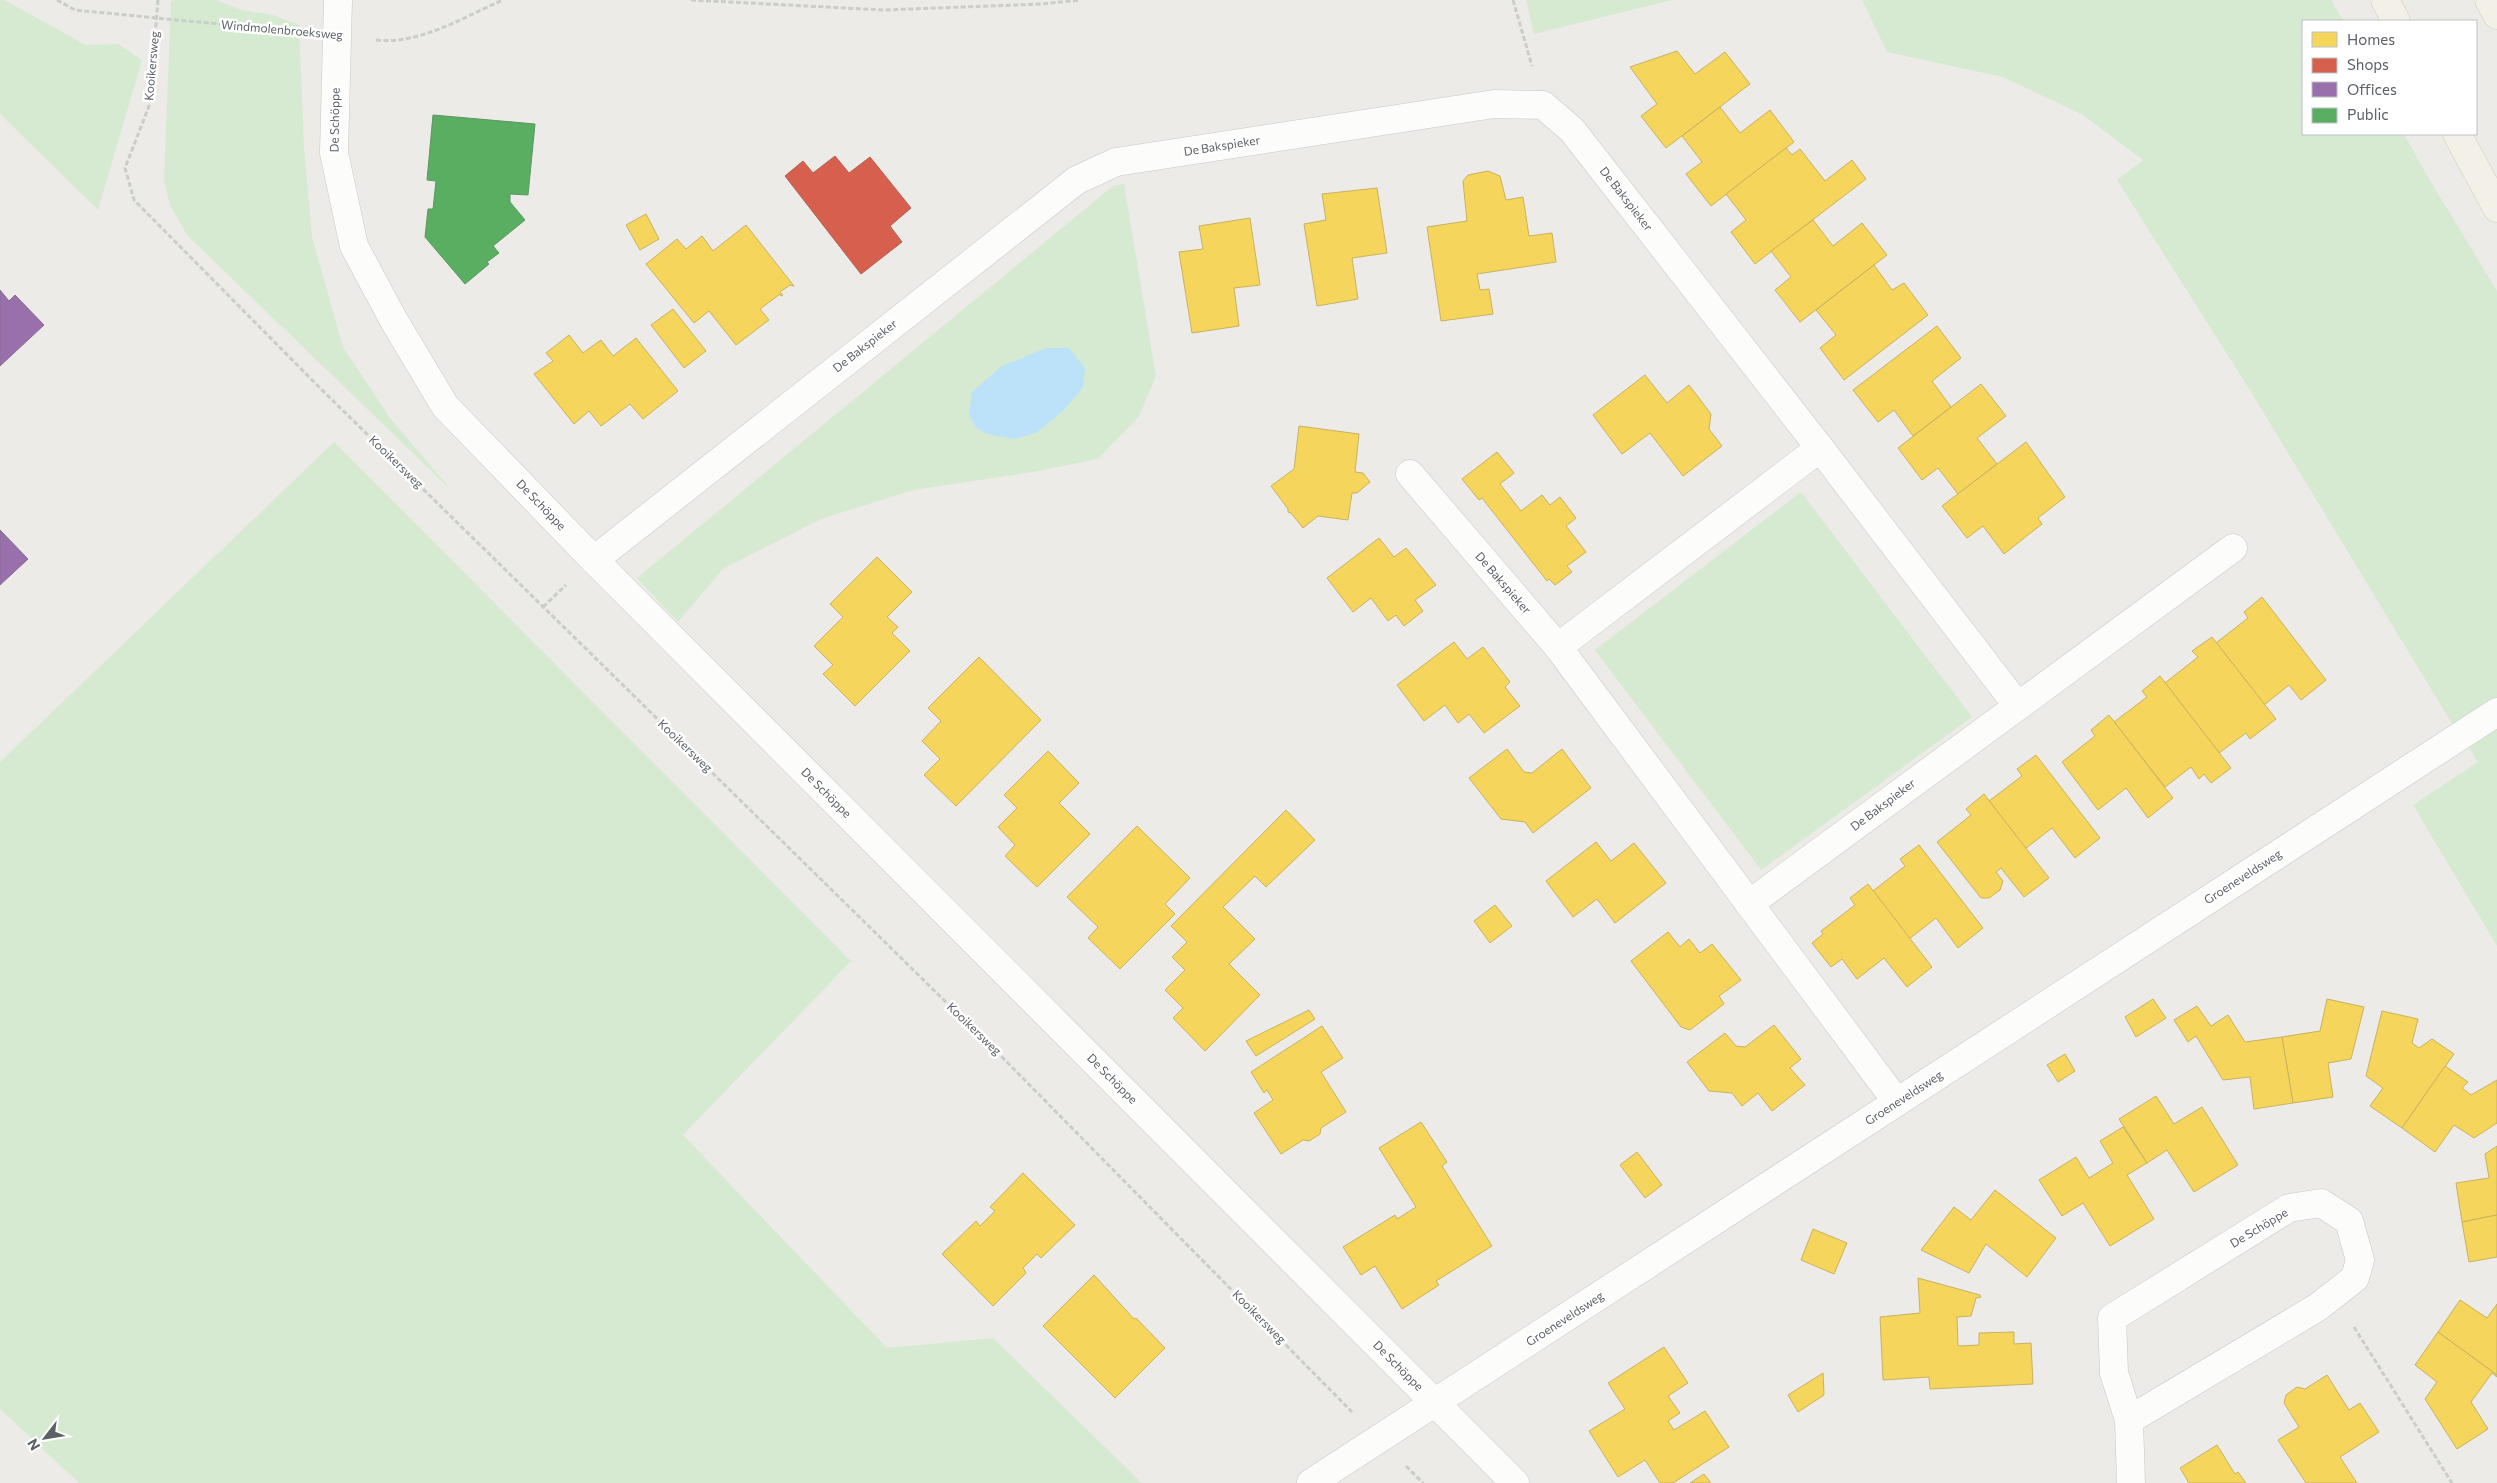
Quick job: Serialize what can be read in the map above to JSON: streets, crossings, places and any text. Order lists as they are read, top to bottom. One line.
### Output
{"streets":{"street":["De Schöppe","De Bakspieker","Groeneveldsweg"],"path":["Windmolenbroeksweg","Kooikersweg"]},"crossings":[["Windmolenbroeksweg","Kooikersweg"],["Windmolenbroeksweg","De Schöppe"],["Kooikersweg","Groeneveldsweg"],["De Schöppe","De Bakspieker"],["De Schöppe","Groeneveldsweg"],["De Bakspieker","Groeneveldsweg"]],"legend":["Homes","Shops","Offices","Public"],"north":"bottom left"}
